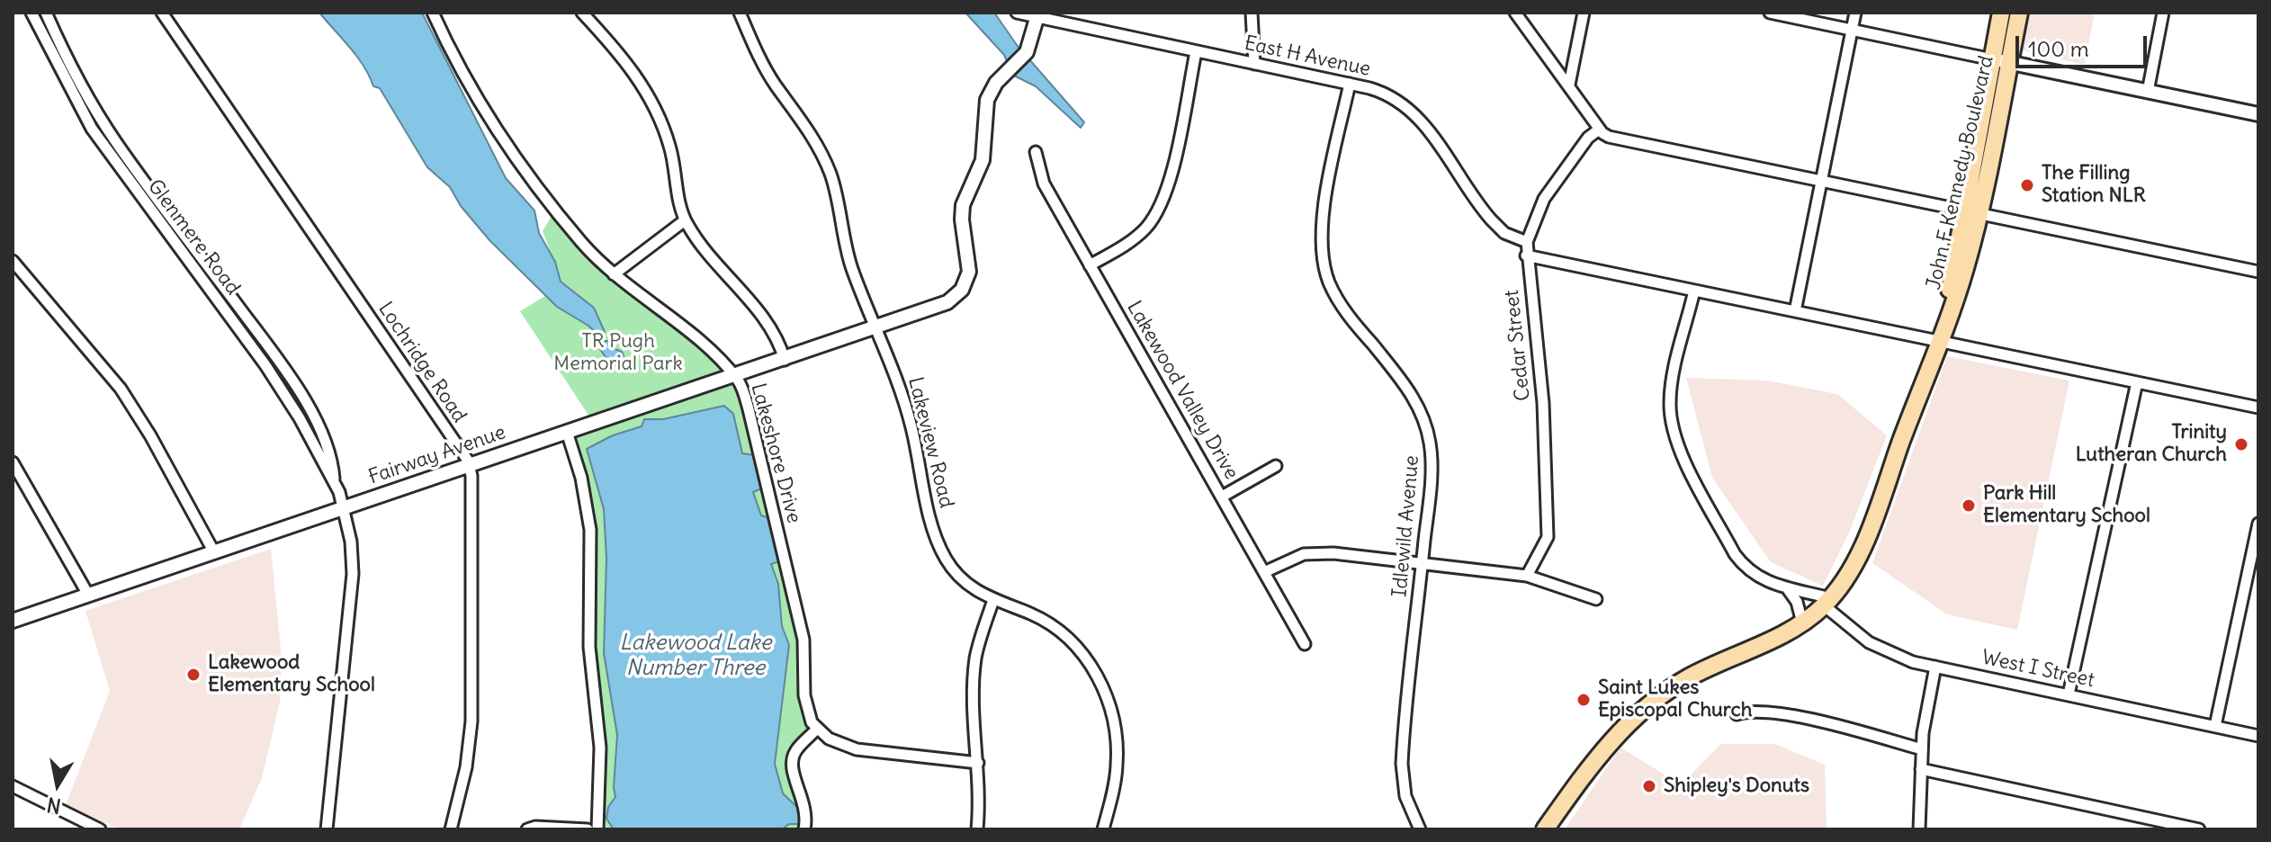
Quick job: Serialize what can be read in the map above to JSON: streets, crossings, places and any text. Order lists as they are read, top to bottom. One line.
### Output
{"streets":{"main road":["John F Kennedy Boulevard"],"street":["East H Avenue","Glenmere Road","Cedar Street","Lochridge Road","Lakewood Valley Drive","Lakeview Road","Lakeshore Drive","Fairway Avenue","Idlewild Avenue","West I Street"]},"crossings":[["East H Avenue","Cedar Street"],["East H Avenue","Fairway Avenue"],["East H Avenue","Idlewild Avenue"],["John F Kennedy Boulevard","West I Street"],["Glenmere Road","Fairway Avenue"],["Lochridge Road","Fairway Avenue"],["Lakeview Road","Fairway Avenue"],["Lakeshore Drive","Fairway Avenue"]],"water":["Lakewood Lake Number Three"],"parks":["TR Pugh Memorial Park"],"places":["The Filling Station NLR","Trinity Lutheran Church","Park Hill Elementary School","Lakewood Elementary School","Saint Lukes Episcopal Church","Shipley's Donuts"],"scale_bar":"100 m","north":"bottom"}
